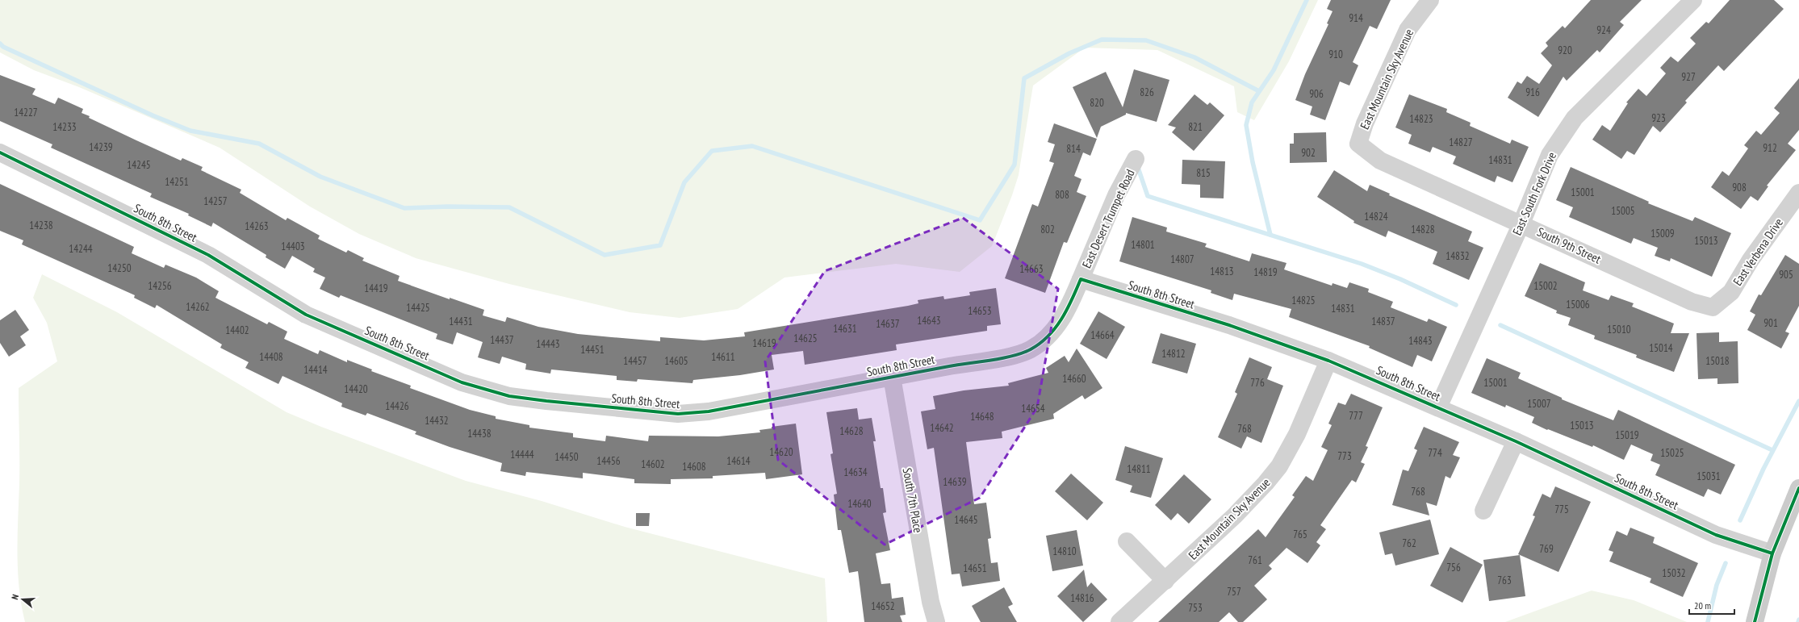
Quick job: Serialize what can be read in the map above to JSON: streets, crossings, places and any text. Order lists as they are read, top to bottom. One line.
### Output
{"streets":{"street":["East Mountain Sky Avenue","East South Fork Drive","East Desert Trumpet Road","South 8th Street","South 9th Street","East Verbena Drive","South 7th Place"]},"crossings":[["East Mountain Sky Avenue","South 8th Street"],["East Mountain Sky Avenue","South 9th Street"],["East South Fork Drive","South 8th Street"],["East South Fork Drive","South 9th Street"],["East Desert Trumpet Road","South 8th Street"],["South 8th Street","South 7th Place"],["South 9th Street","East Verbena Drive"]],"house_numbers":["914","924","920","910","927","826","916","906","820","14227","923","14823","14233","821","14827","14239","912","814","902","14831","14245","815","14251","908","15001","808","14257","15005","14824","14238","14263","802","14828","15009","15013","14801","14403","14244","14832","14807","14250","14663","14813","14819","905","14256","15002","14419","14825","15006","14262","14425","14831","14653","14643","14431","14837","901","14637","14631","15010","14402","14664","14625","14437","14843","14619","14443","15014","14451","14812","14408","14611","14457","14605","15018","14414","14660","776","15001","14420","15007","14426","14654","777","14648","14432","15013","14642","768","14628","14438","15019","14620","774","15025","14444","773","14450","14456","14614","14602","14608","14811","14634","15031","14639","768","14640","775","14645","765","762","769","14810","761","756","14651","15032","763","757","14816","14652","753"],"scale_bar":"20 m","north":"left"}
